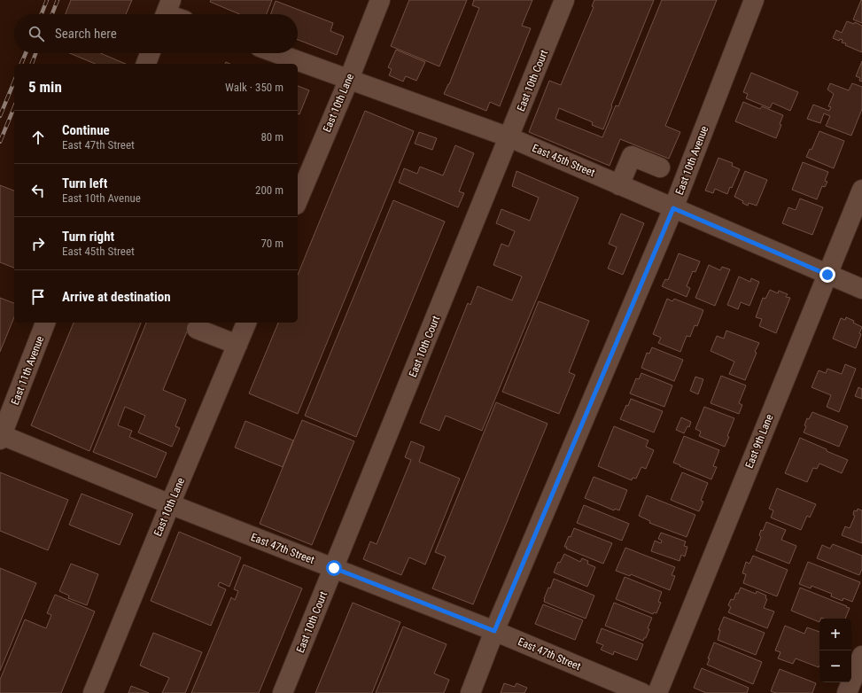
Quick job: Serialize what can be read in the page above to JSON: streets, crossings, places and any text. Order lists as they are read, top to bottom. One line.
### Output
{"streets":{"street":["East 10th Court","East 10th Lane","East 45th Street","East 10th Avenue","East 11th Avenue","East 9th Lane","East 47th Street"]},"crossings":[["East 10th Court","East 45th Street"],["East 10th Court","East 47th Street"],["East 10th Lane","East 45th Street"],["East 10th Lane","East 47th Street"],["East 45th Street","East 10th Avenue"],["East 45th Street","East 9th Lane"],["East 10th Avenue","East 47th Street"],["East 11th Avenue","East 47th Street"]],"page":{"search":"Search here","heading":["5 min","Walk · 350 m"],"list":[["Continue","East 47th Street","80 m"],["Turn left","East 10th Avenue","200 m"],["Turn right","East 45th Street","70 m"],"Arrive at destination"],"map_buttons":["+","−"]}}
